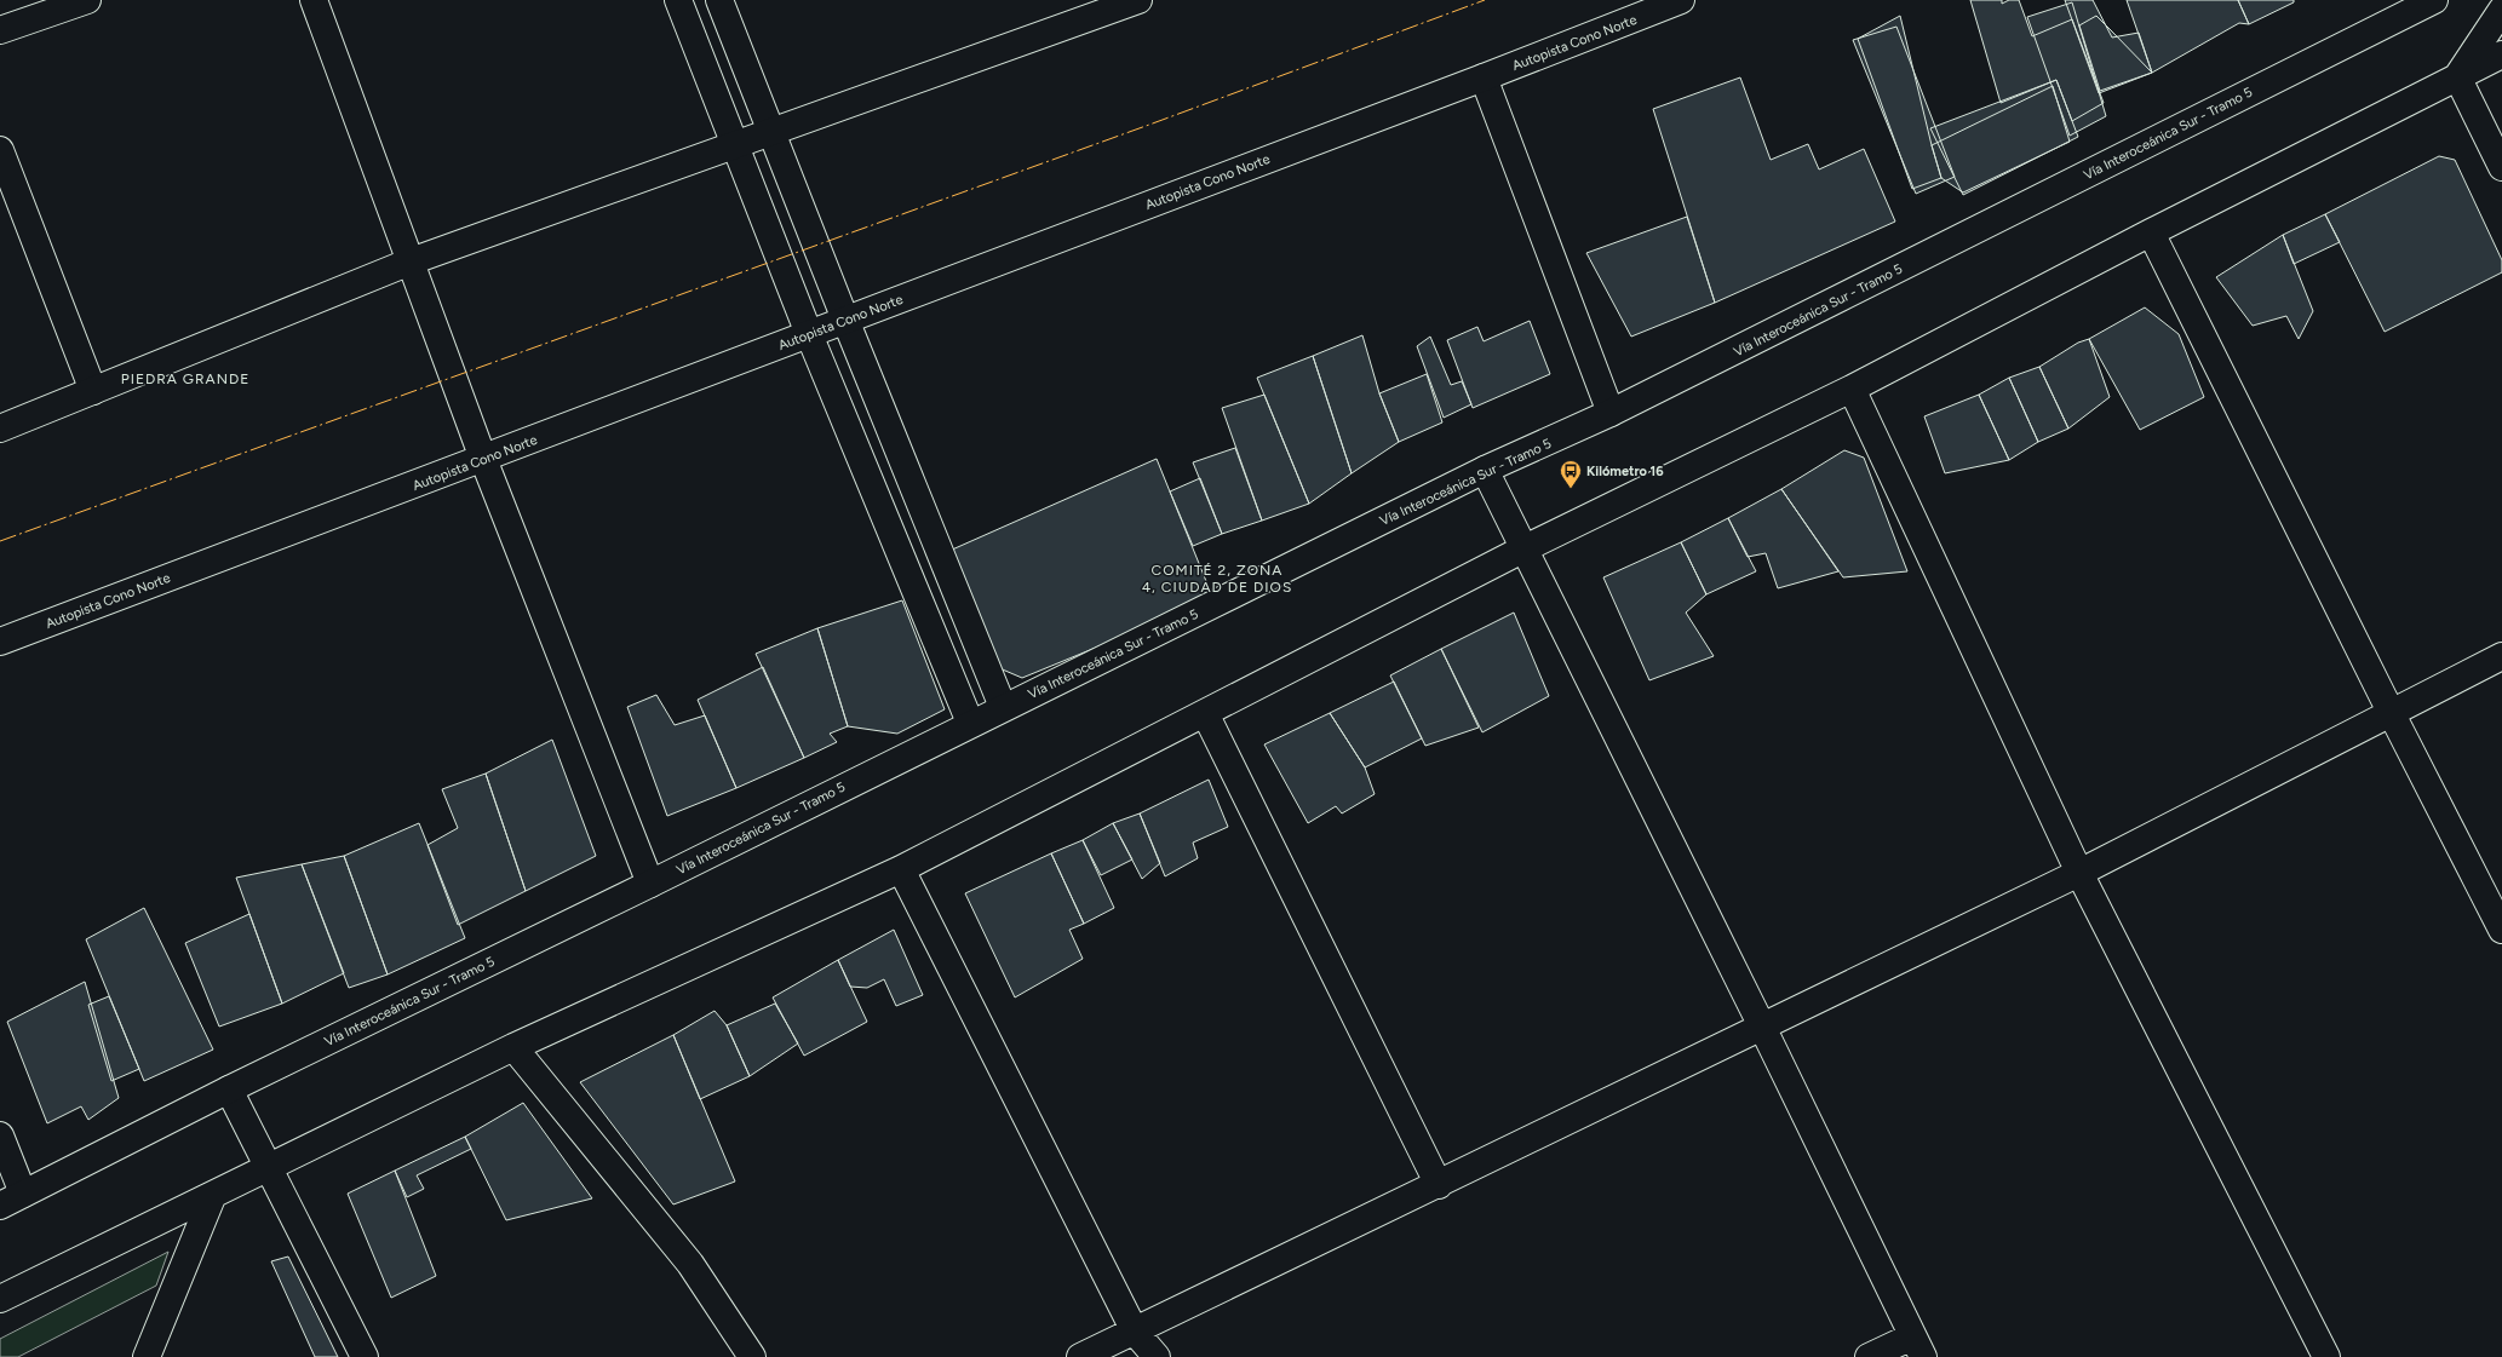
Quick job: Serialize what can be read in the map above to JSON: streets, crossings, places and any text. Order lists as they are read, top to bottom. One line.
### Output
{"streets":{"main road":["Autopista Cono Norte","Vía Interoceánica Sur - Tramo 5"]},"districts":["PIEDRA GRANDE","COMITÉ 2, ZONA 4, CIUDAD DE DIOS"],"places":{"bus stop":["Kilómetro 16"]}}
